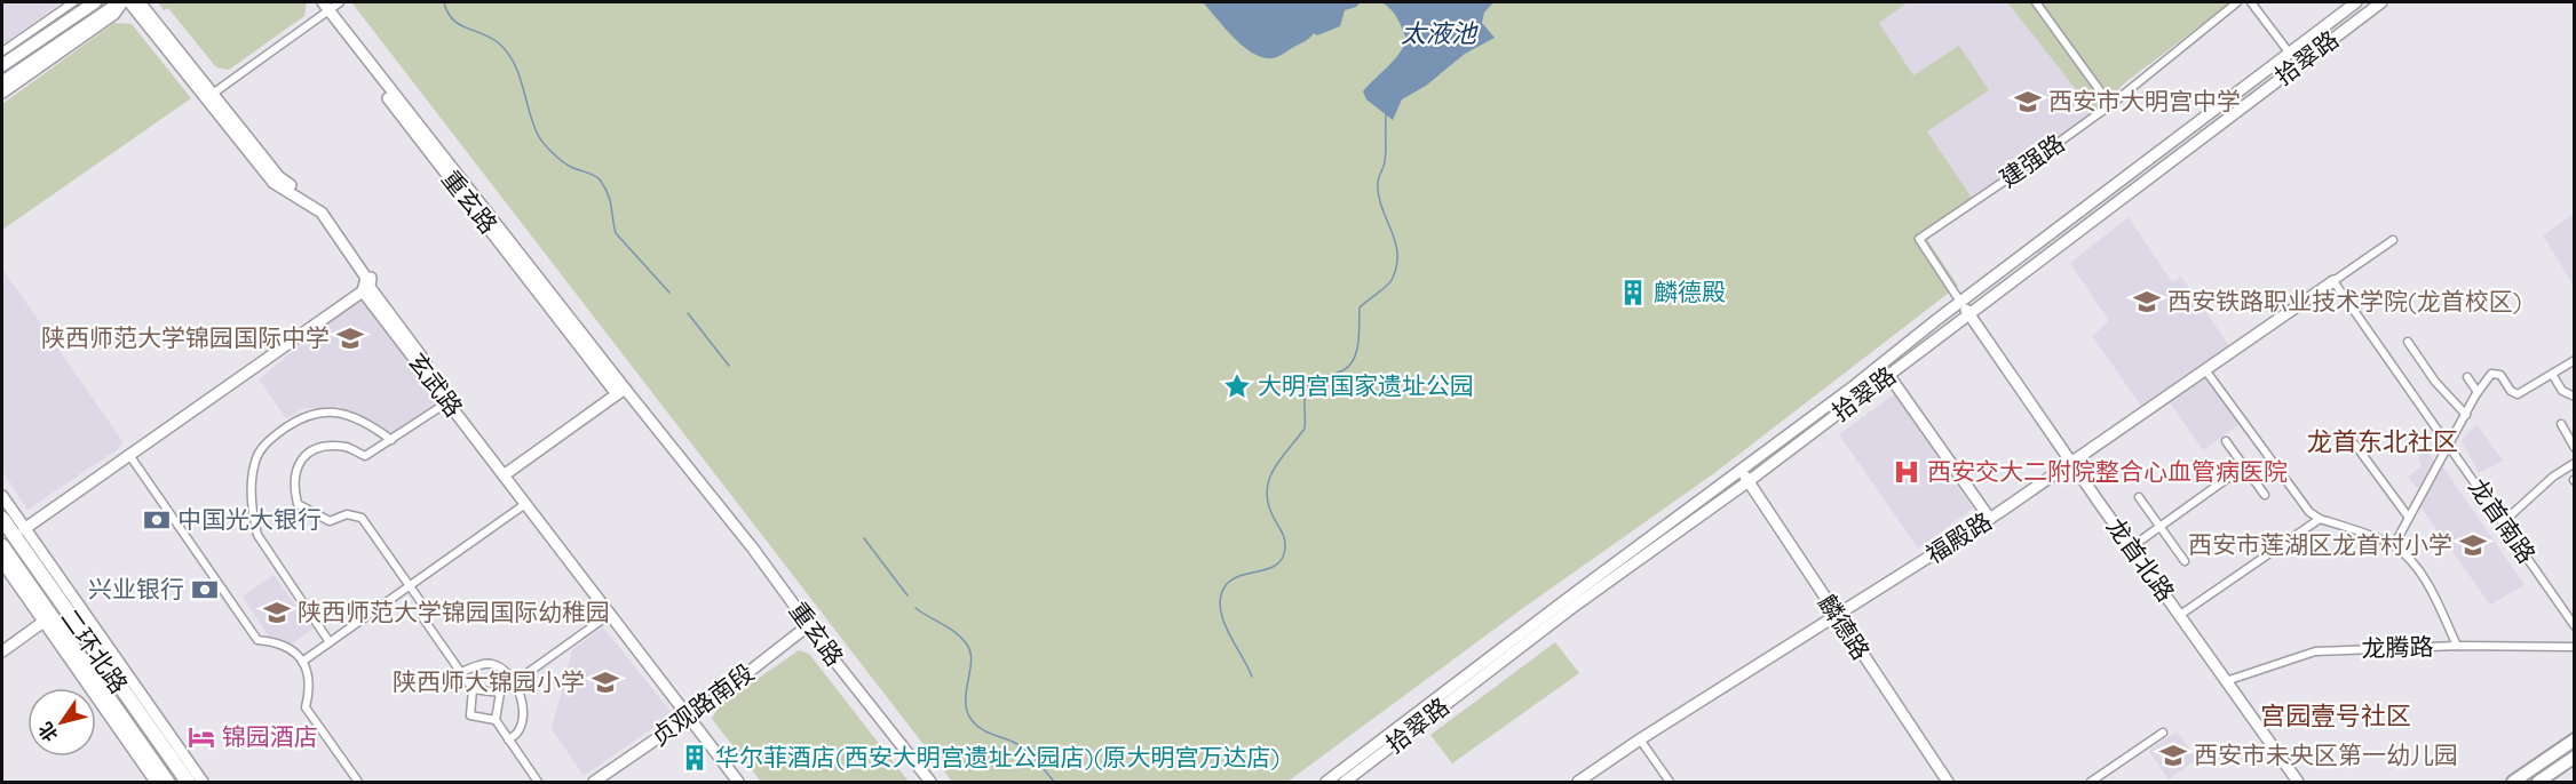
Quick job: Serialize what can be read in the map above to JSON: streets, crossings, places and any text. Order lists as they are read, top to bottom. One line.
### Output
{"streets":{"highway":["二环北路"],"street":["拾翠路","建强路","重玄路","玄武路","龙首南路","福殿路","龙首北路","麟德路","龙腾路","贞观路南段"]},"crossings":[["拾翠路","建强路"],["拾翠路","龙首北路"],["拾翠路","麟德路"],["建强路","龙首北路"],["重玄路","贞观路南段"],["玄武路","贞观路南段"],["龙首南路","福殿路"],["福殿路","龙首北路"],["福殿路","麟德路"],["龙首北路","龙腾路"]],"districts":["龙首东北社区","宫园壹号社区"],"water":["太液池"],"places":{"school or university":["西安市大明宫中学","西安铁路职业技术学院(龙首校区)","陕西师范大学锦园国际中学","西安市莲湖区龙首村小学","陕西师范大学锦园国际幼稚园","陕西师大锦园小学","西安市未央区第一幼儿园"],"building":["麟德殿","华尔菲酒店(西安大明宫遗址公园店)(原大明宫万达店)"],"place":["大明宫国家遗址公园"],"hospital":["西安交大二附院整合心血管病医院"],"bank":["中国光大银行","兴业银行"],"hotel":["锦园酒店"]},"north":"bottom left"}
